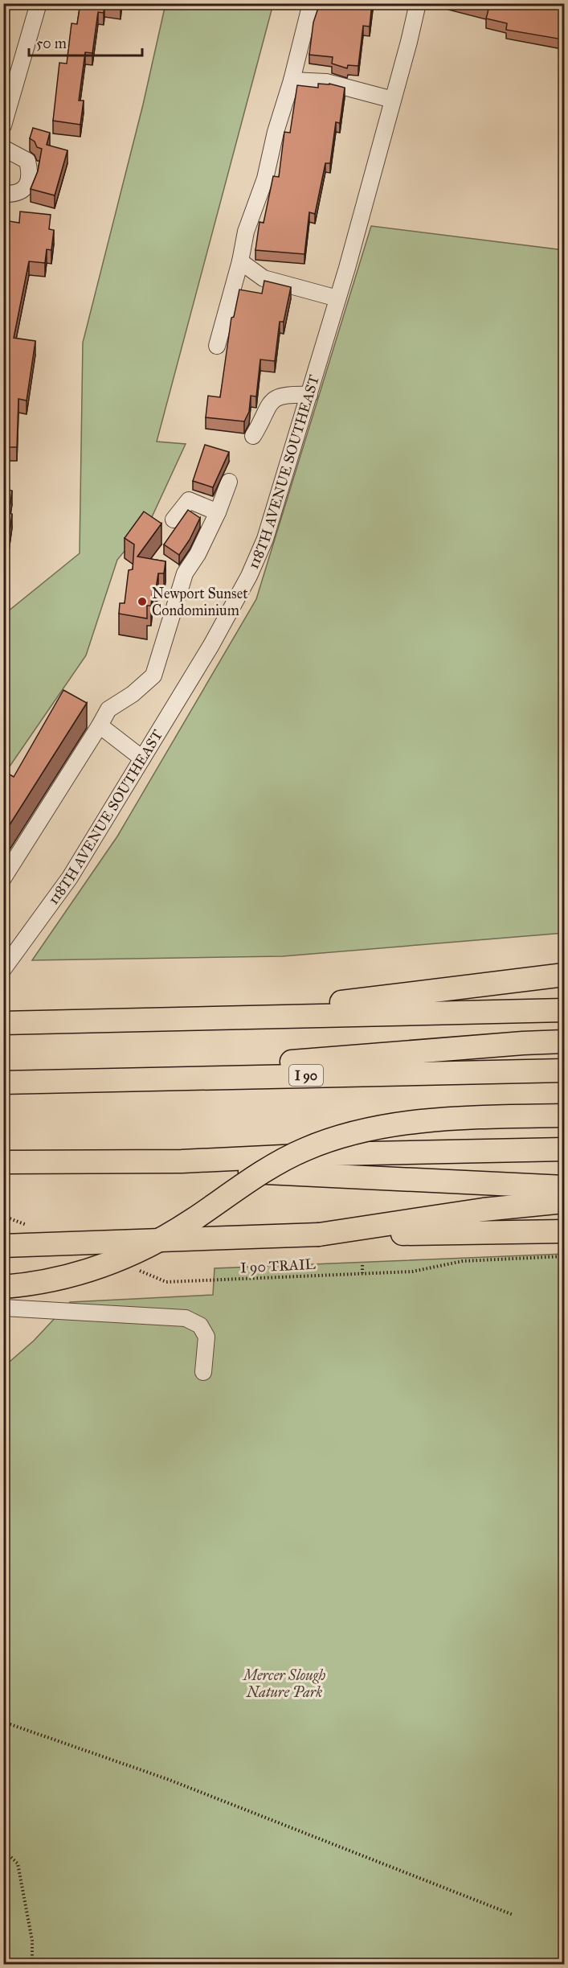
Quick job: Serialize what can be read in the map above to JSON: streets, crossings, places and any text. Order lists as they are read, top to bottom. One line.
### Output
{"streets":{"highway":["I 90"],"street":["118TH AVENUE SOUTHEAST"],"path":["I 90 TRAIL"]},"parks":["Mercer Slough Nature Park"],"places":["Newport Sunset Condominium"],"scale_bar":"50 m"}
